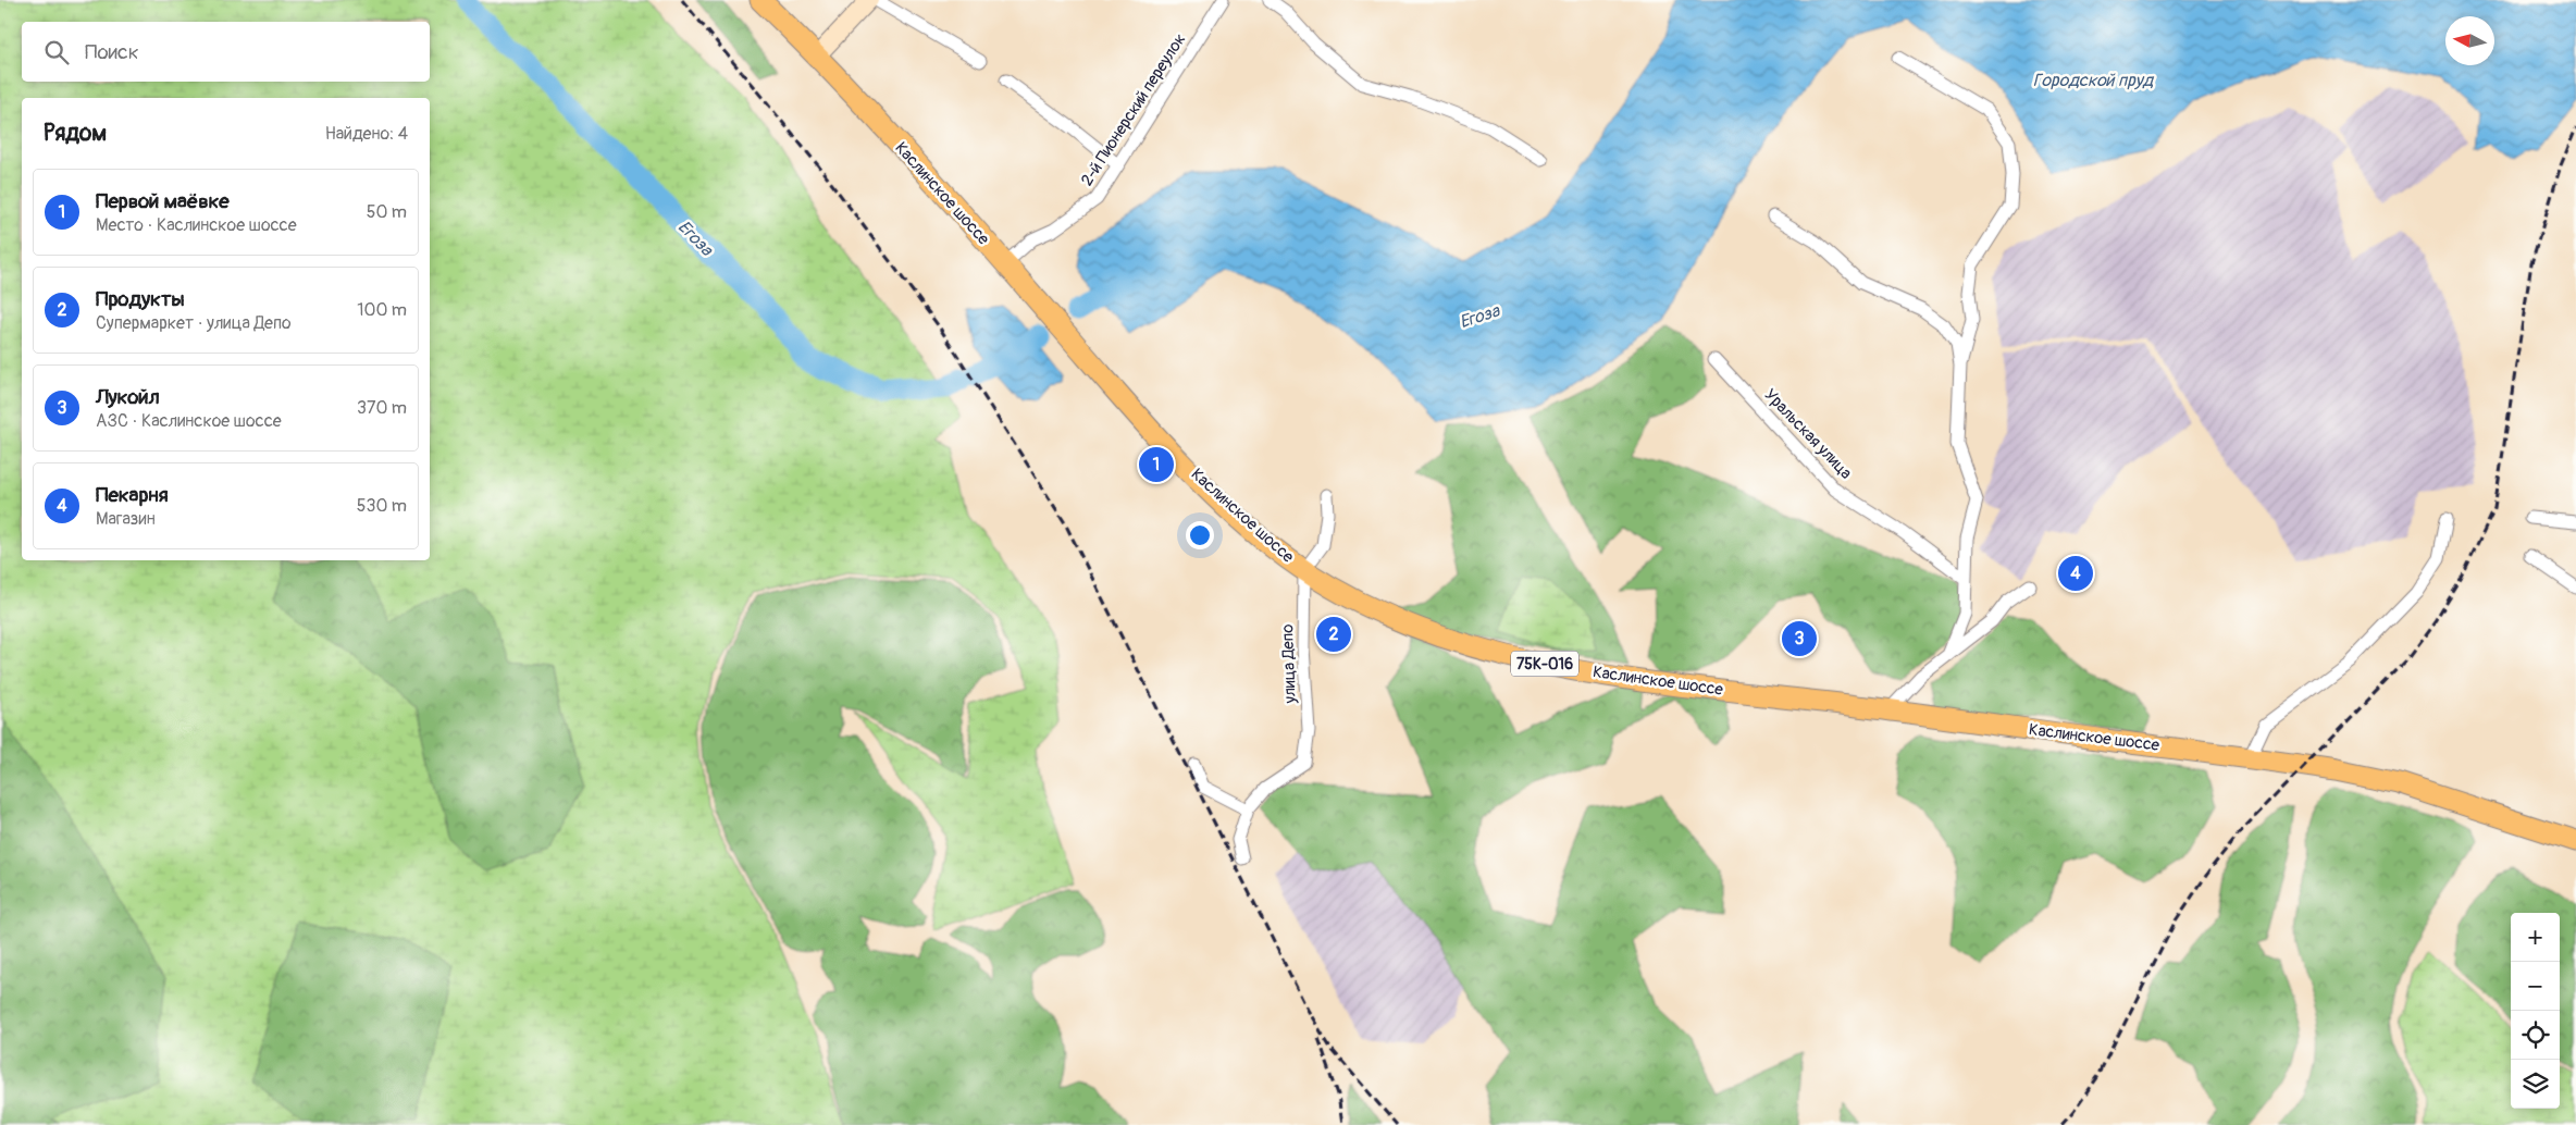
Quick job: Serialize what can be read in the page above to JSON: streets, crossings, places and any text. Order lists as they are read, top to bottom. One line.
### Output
{"streets":{"main road":["Каслинское шоссе","75К-016"],"street":["2-й Пионерский переулок","Уральская улица","улица Депо"]},"crossings":[["2-й Пионерский переулок","Каслинское шоссе"],["Каслинское шоссе","улица Депо"]],"water":["Городской пруд","Егоза"],"north":"left","page":{"search":"Поиск","heading":["Рядом","Найдено: 4"],"list":[{"mark":"1","name":"Первой маёвке","note":"Место · Каслинское шоссе","value":"50 m"},{"mark":"2","name":"Продукты","note":"Супермаркет · улица Депо","value":"100 m"},{"mark":"3","name":"Лукойл","note":"АЗС · Каслинское шоссе","value":"370 m"},{"mark":"4","name":"Пекарня","note":"Магазин","value":"530 m"}],"pins":["1","4","2","3"],"map_buttons":["+","−"]}}
